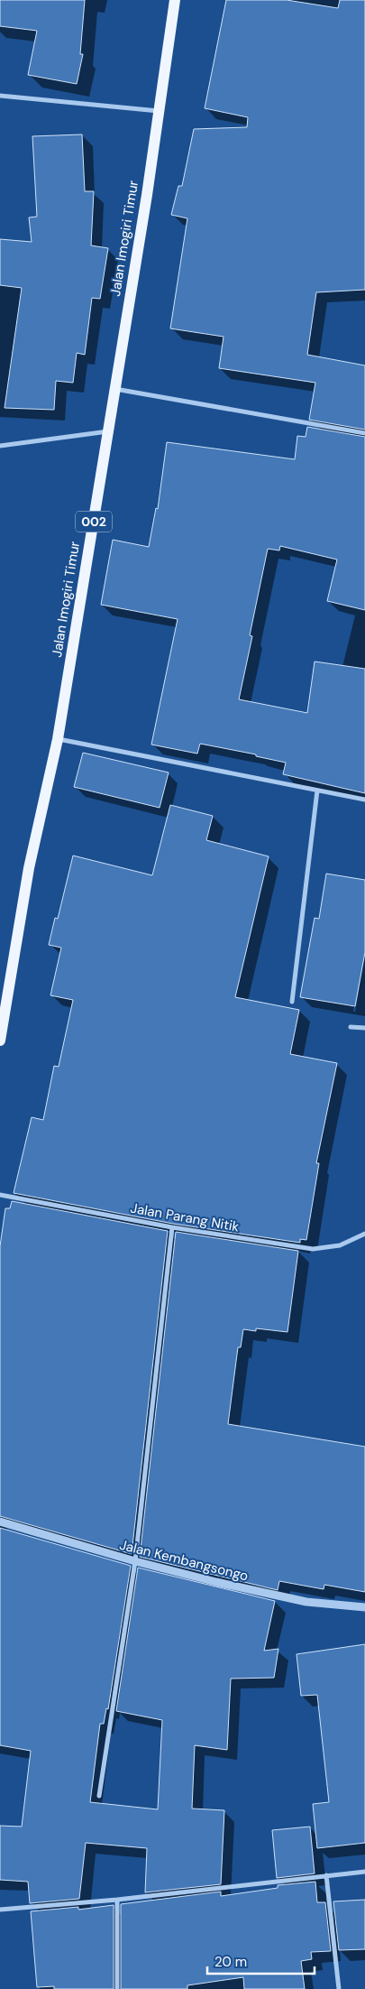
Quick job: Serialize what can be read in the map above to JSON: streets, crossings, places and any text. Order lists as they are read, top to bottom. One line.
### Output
{"streets":{"main road":["Jalan Imogiri Timur","002"],"street":["Jalan Parang Nitik","Jalan Kembangsongo"]},"scale_bar":"20 m"}
